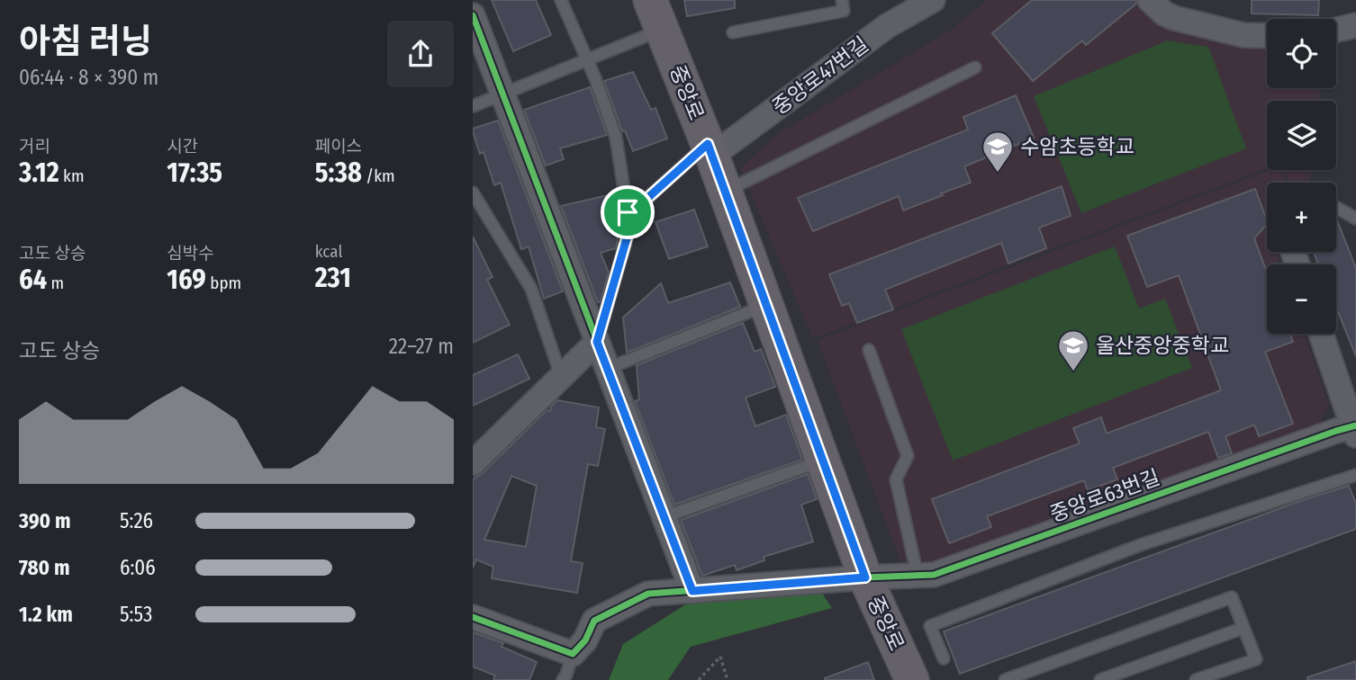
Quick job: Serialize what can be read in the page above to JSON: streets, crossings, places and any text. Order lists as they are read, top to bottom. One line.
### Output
{"streets":{"main road":["중앙로"],"street":["중앙로47번길","중앙로63번길"]},"crossings":[["중앙로47번길","중앙로"],["중앙로","중앙로63번길"]],"places":{"school or university":["수암초등학교","울산중앙중학교"]},"page":{"heading":["아침 러닝","06:44 · 8 × 390 m"],"map_buttons":["+","−"],"stats":[["거리","3.12 km"],["시간","17:35"],["페이스","5:38 /km"],["고도 상승","64 m"],["심박수","169 bpm"],["kcal","231"]],"chart":["고도 상승","22–27 m"],"list":[{"name":"390 m","note":"5:26"},{"name":"780 m","note":"6:06"},{"name":"1.2 km","note":"5:53"}]}}
